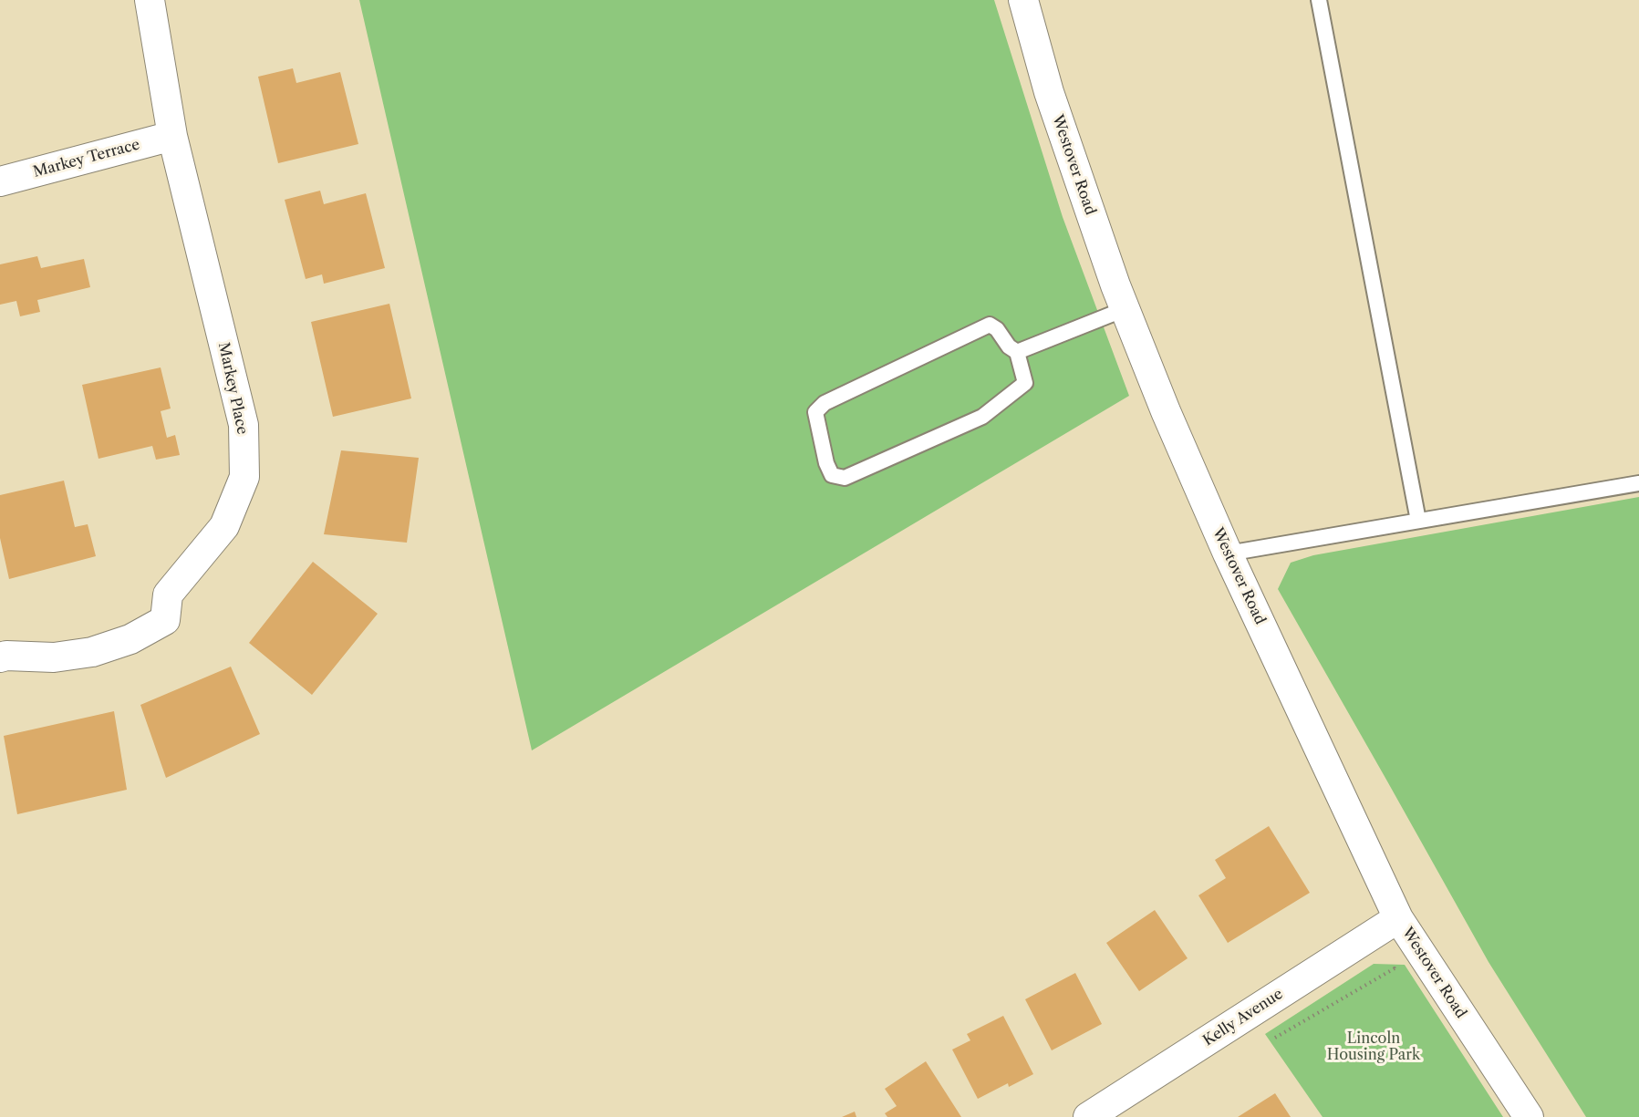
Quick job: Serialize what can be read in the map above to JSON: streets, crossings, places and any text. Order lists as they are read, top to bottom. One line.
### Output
{"streets":{"street":["Markey Terrace","Westover Road","Markey Place","Kelly Avenue"]},"crossings":[["Markey Terrace","Markey Place"],["Westover Road","Kelly Avenue"]],"parks":["Lincoln Housing Park"]}
